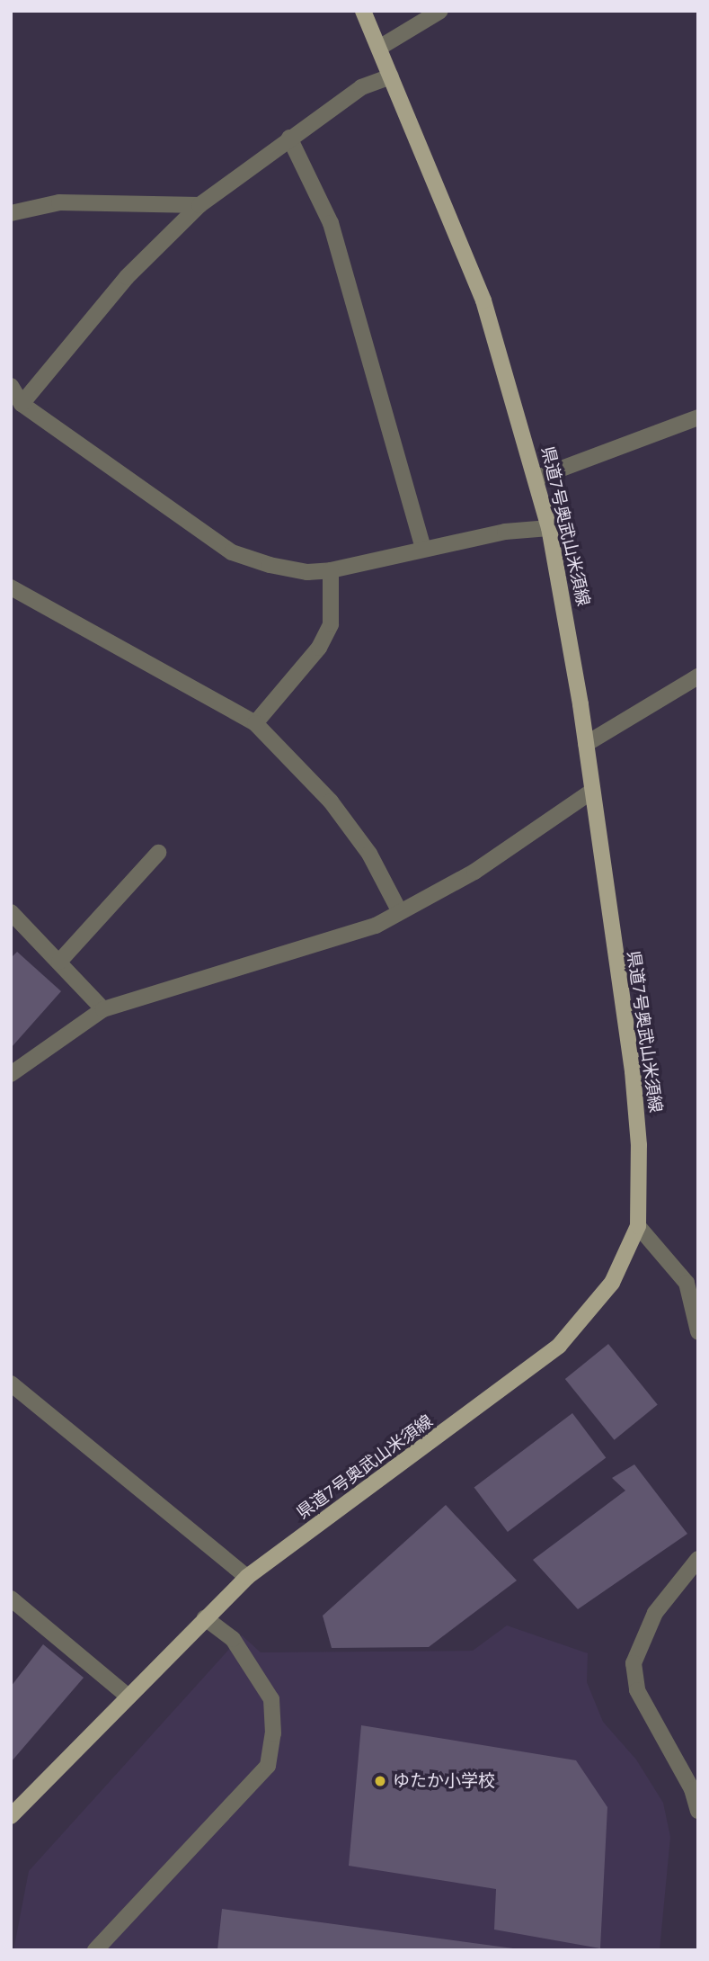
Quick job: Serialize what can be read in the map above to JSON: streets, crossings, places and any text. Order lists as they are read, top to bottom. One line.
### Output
{"streets":{"main road":["県道7号奥武山米須線"]},"places":["ゆたか小学校"]}
